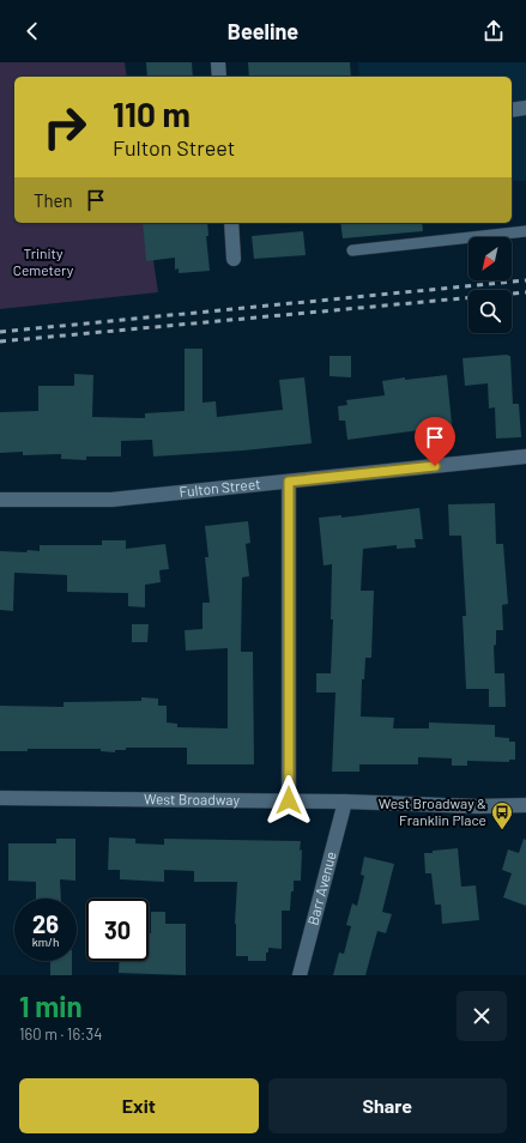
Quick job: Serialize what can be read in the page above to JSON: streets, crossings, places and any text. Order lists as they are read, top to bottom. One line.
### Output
{"streets":{"street":["Fulton Street","West Broadway","Barr Avenue"]},"crossings":[["West Broadway","Barr Avenue"]],"parks":["Trinity Cemetery"],"places":{"bus stop":["West Broadway & Franklin Place"]},"north":"bottom left","page":{"header":"Beeline","turn":["110 m","Fulton Street"],"then":"Then","speed":"26 km/h","limit":"30","heading":["1 min","160 m · 16:34"],"buttons":["Exit","Share"]}}
